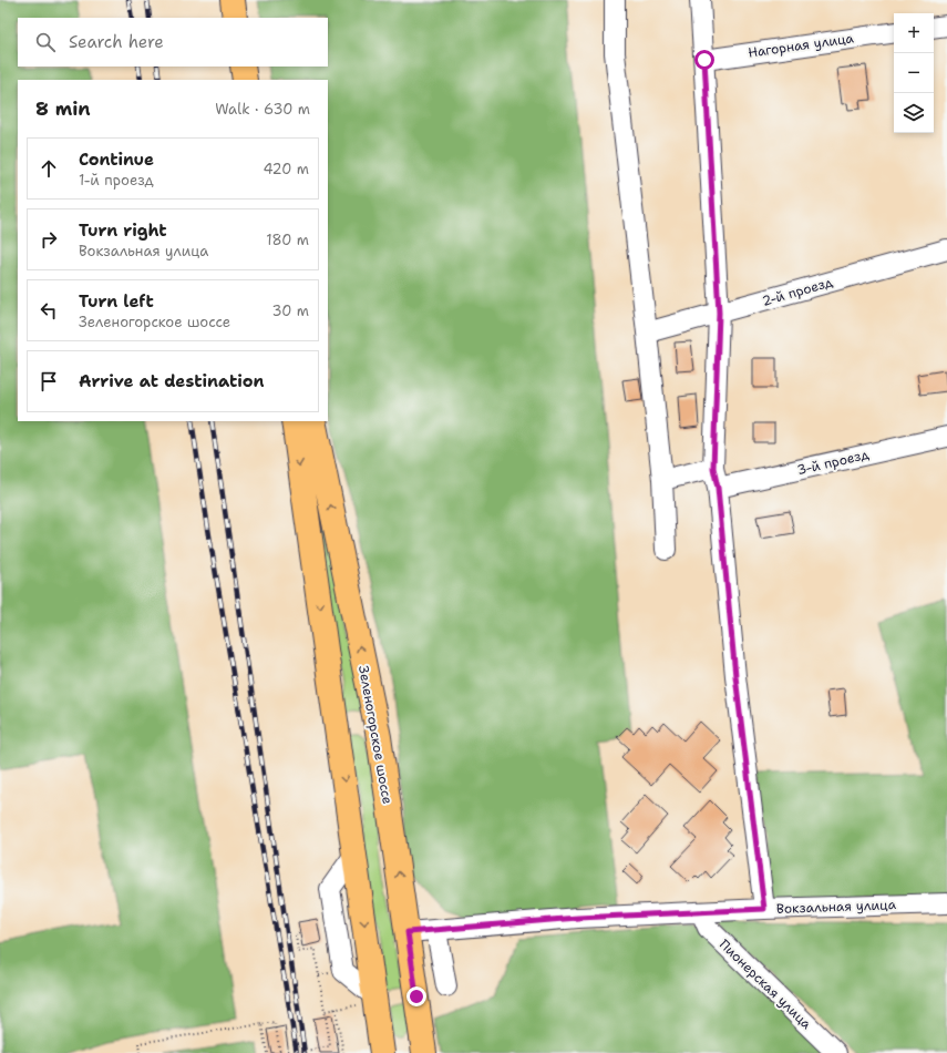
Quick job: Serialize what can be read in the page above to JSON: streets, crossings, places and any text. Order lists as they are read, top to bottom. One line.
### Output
{"streets":{"main road":["Зеленогорское шоссе"],"street":["Нагорная улица","2-й проезд","3-й проезд","Вокзальная улица","Пионерская улица"]},"crossings":[["Зеленогорское шоссе","Вокзальная улица"],["Вокзальная улица","Пионерская улица"]],"page":{"map_buttons":["+","−"],"search":"Search here","heading":["8 min","Walk · 630 m"],"list":[["Continue","1-й проезд","420 m"],["Turn right","Вокзальная улица","180 m"],["Turn left","Зеленогорское шоссе","30 m"],"Arrive at destination"]}}
